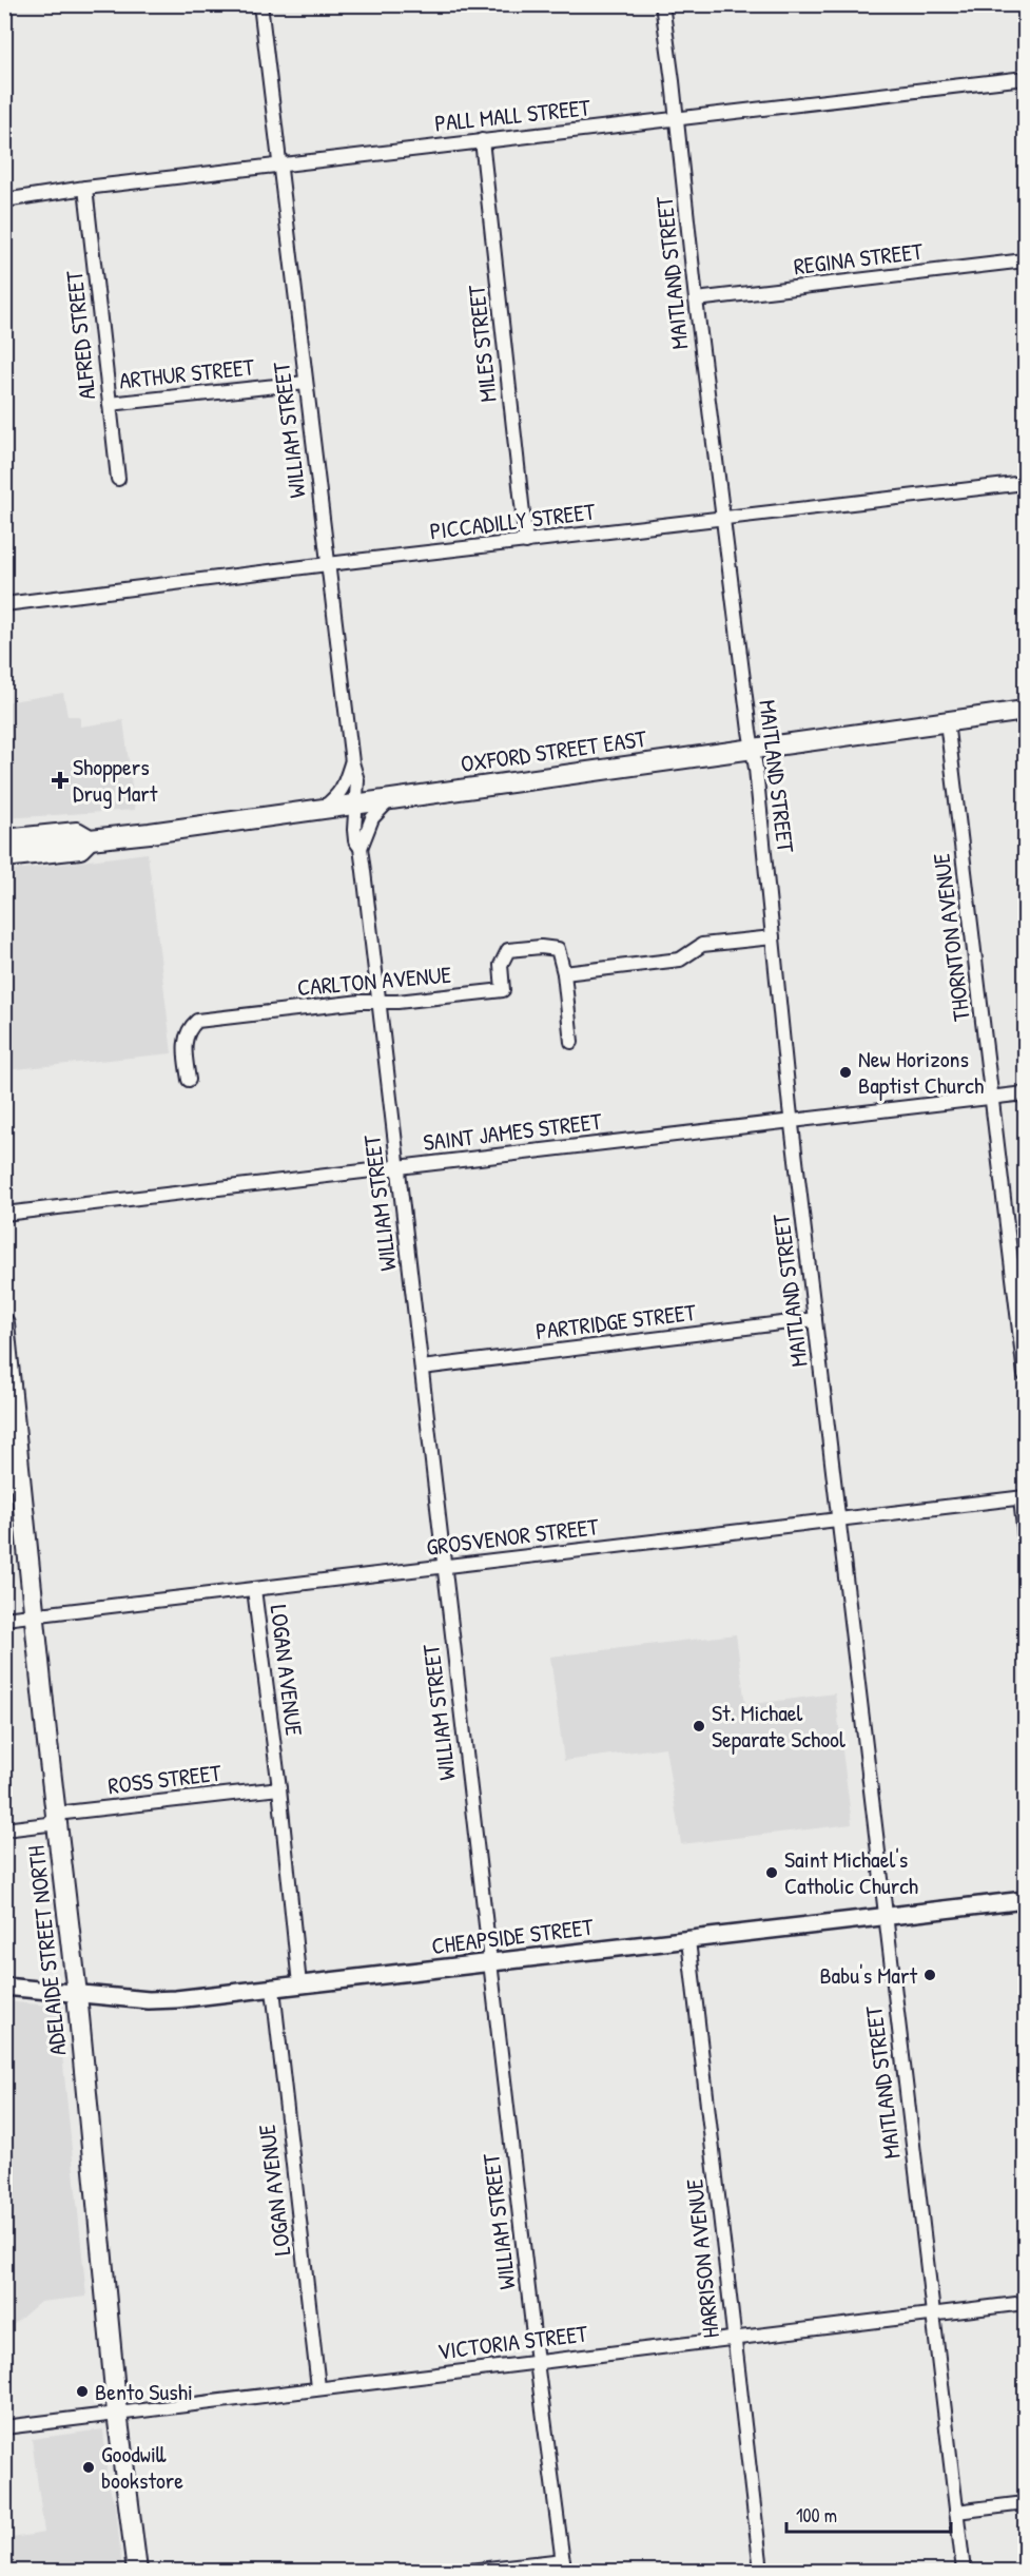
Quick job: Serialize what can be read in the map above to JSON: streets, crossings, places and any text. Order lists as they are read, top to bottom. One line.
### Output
{"streets":{"main road":["OXFORD STREET EAST","ADELAIDE STREET NORTH"],"street":["PALL MALL STREET","REGINA STREET","MAITLAND STREET","ALFRED STREET","MILES STREET","ARTHUR STREET","WILLIAM STREET","PICCADILLY STREET","THORNTON AVENUE","CARLTON AVENUE","SAINT JAMES STREET","PARTRIDGE STREET","GROSVENOR STREET","LOGAN AVENUE","ROSS STREET","CHEAPSIDE STREET","HARRISON AVENUE","VICTORIA STREET"]},"crossings":[["PALL MALL STREET","MAITLAND STREET"],["PALL MALL STREET","ALFRED STREET"],["PALL MALL STREET","MILES STREET"],["PALL MALL STREET","WILLIAM STREET"],["REGINA STREET","MAITLAND STREET"],["MAITLAND STREET","PICCADILLY STREET"],["MAITLAND STREET","OXFORD STREET EAST"],["MAITLAND STREET","SAINT JAMES STREET"],["MAITLAND STREET","PARTRIDGE STREET"],["MAITLAND STREET","GROSVENOR STREET"],["MAITLAND STREET","CHEAPSIDE STREET"],["MAITLAND STREET","VICTORIA STREET"],["ALFRED STREET","ARTHUR STREET"],["MILES STREET","PICCADILLY STREET"],["ARTHUR STREET","WILLIAM STREET"],["WILLIAM STREET","PICCADILLY STREET"],["WILLIAM STREET","OXFORD STREET EAST"],["WILLIAM STREET","CARLTON AVENUE"],["WILLIAM STREET","SAINT JAMES STREET"],["WILLIAM STREET","PARTRIDGE STREET"],["WILLIAM STREET","GROSVENOR STREET"],["WILLIAM STREET","CHEAPSIDE STREET"],["WILLIAM STREET","VICTORIA STREET"],["OXFORD STREET EAST","THORNTON AVENUE"],["THORNTON AVENUE","SAINT JAMES STREET"],["GROSVENOR STREET","LOGAN AVENUE"],["GROSVENOR STREET","ADELAIDE STREET NORTH"],["LOGAN AVENUE","ROSS STREET"],["LOGAN AVENUE","CHEAPSIDE STREET"],["LOGAN AVENUE","VICTORIA STREET"],["ROSS STREET","ADELAIDE STREET NORTH"],["CHEAPSIDE STREET","ADELAIDE STREET NORTH"],["CHEAPSIDE STREET","HARRISON AVENUE"],["ADELAIDE STREET NORTH","VICTORIA STREET"],["HARRISON AVENUE","VICTORIA STREET"]],"places":{"health":["Shoppers Drug Mart"],"other":["New Horizons Baptist Church","St. Michael Separate School","Saint Michael's Catholic Church","Babu's Mart","Bento Sushi","Goodwill bookstore"]},"scale_bar":"100 m"}
